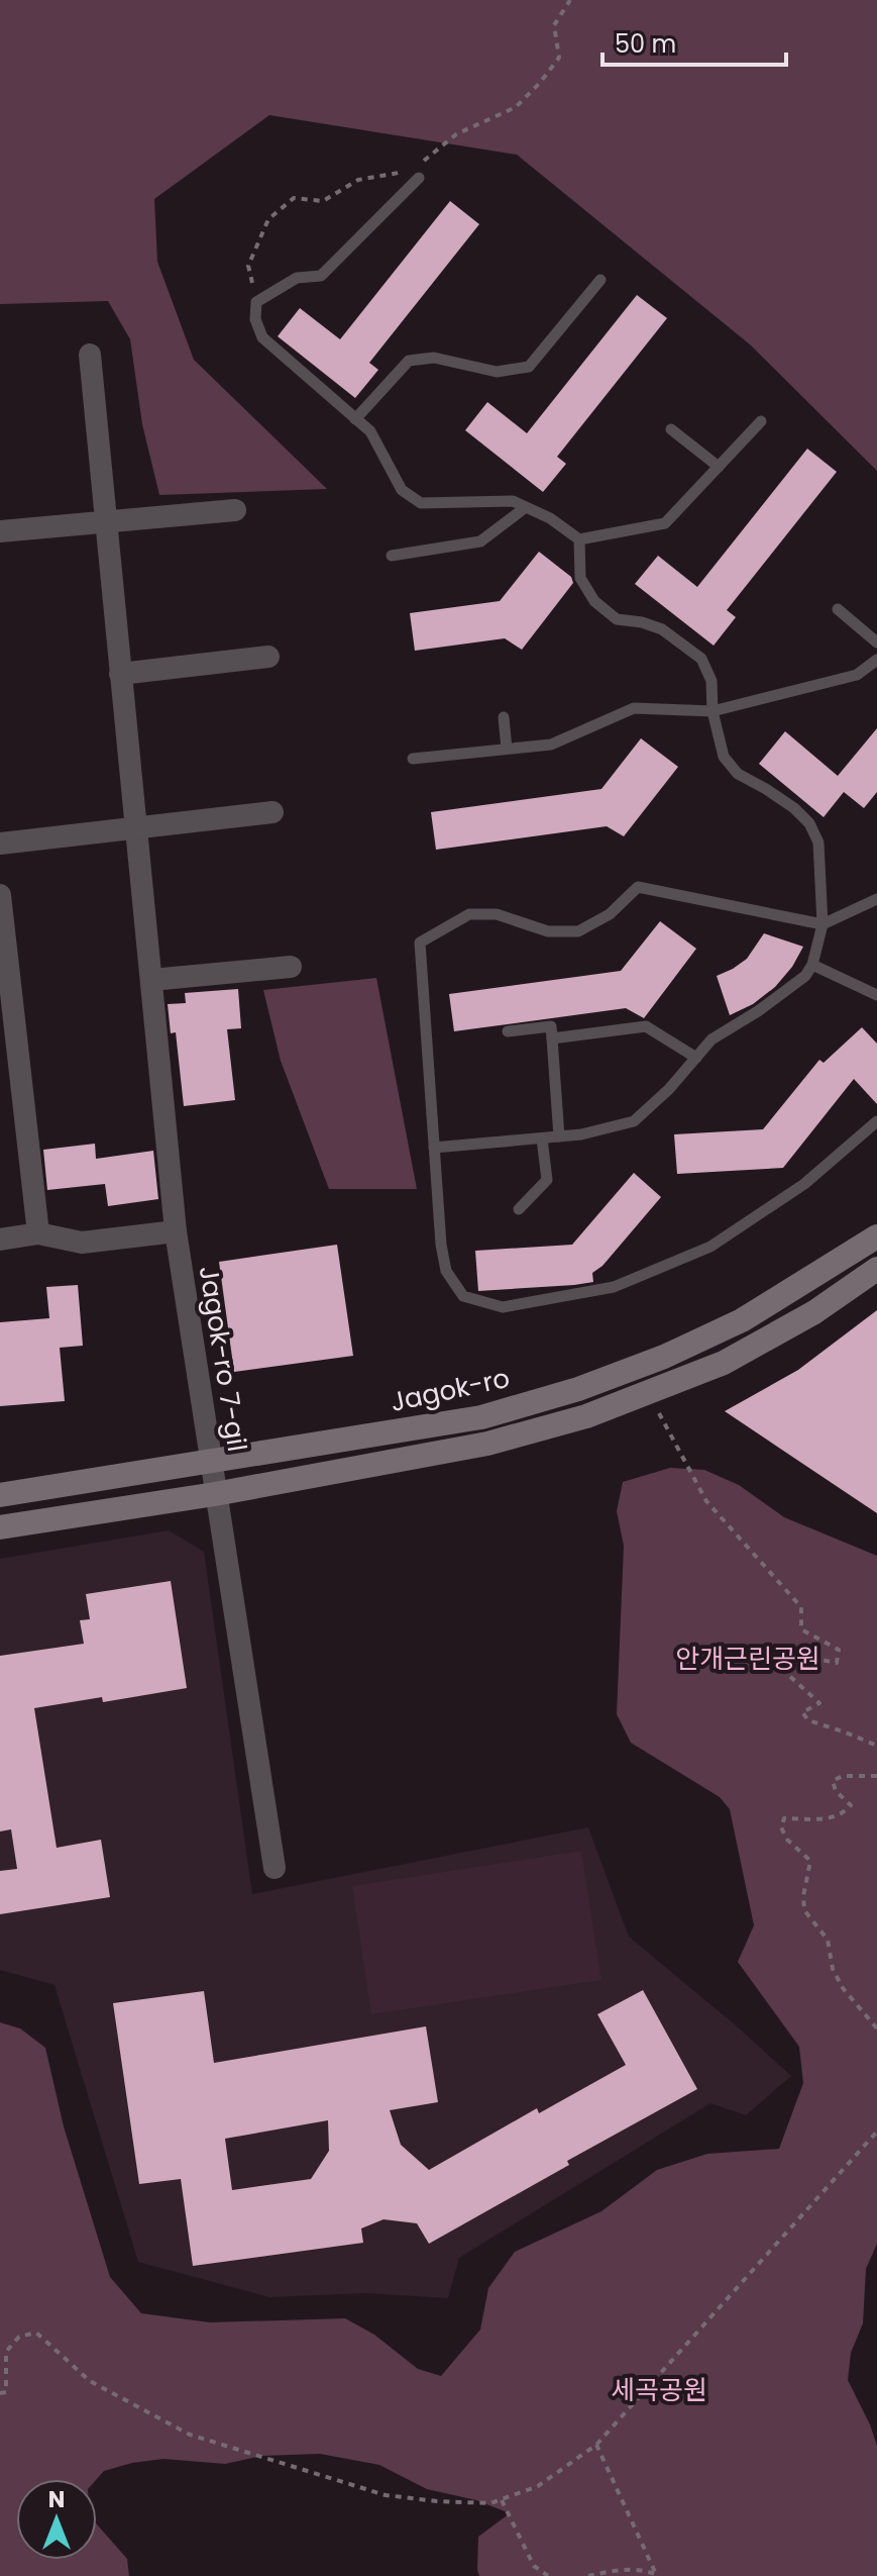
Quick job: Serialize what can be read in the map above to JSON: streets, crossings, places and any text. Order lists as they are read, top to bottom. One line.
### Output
{"streets":{"main road":["Jagok-ro"],"street":["Jagok-ro 7-gil"]},"crossings":[["Jagok-ro 7-gil","Jagok-ro"]],"parks":["안개근린공원","세곡공원"],"scale_bar":"50 m","north":"top"}
